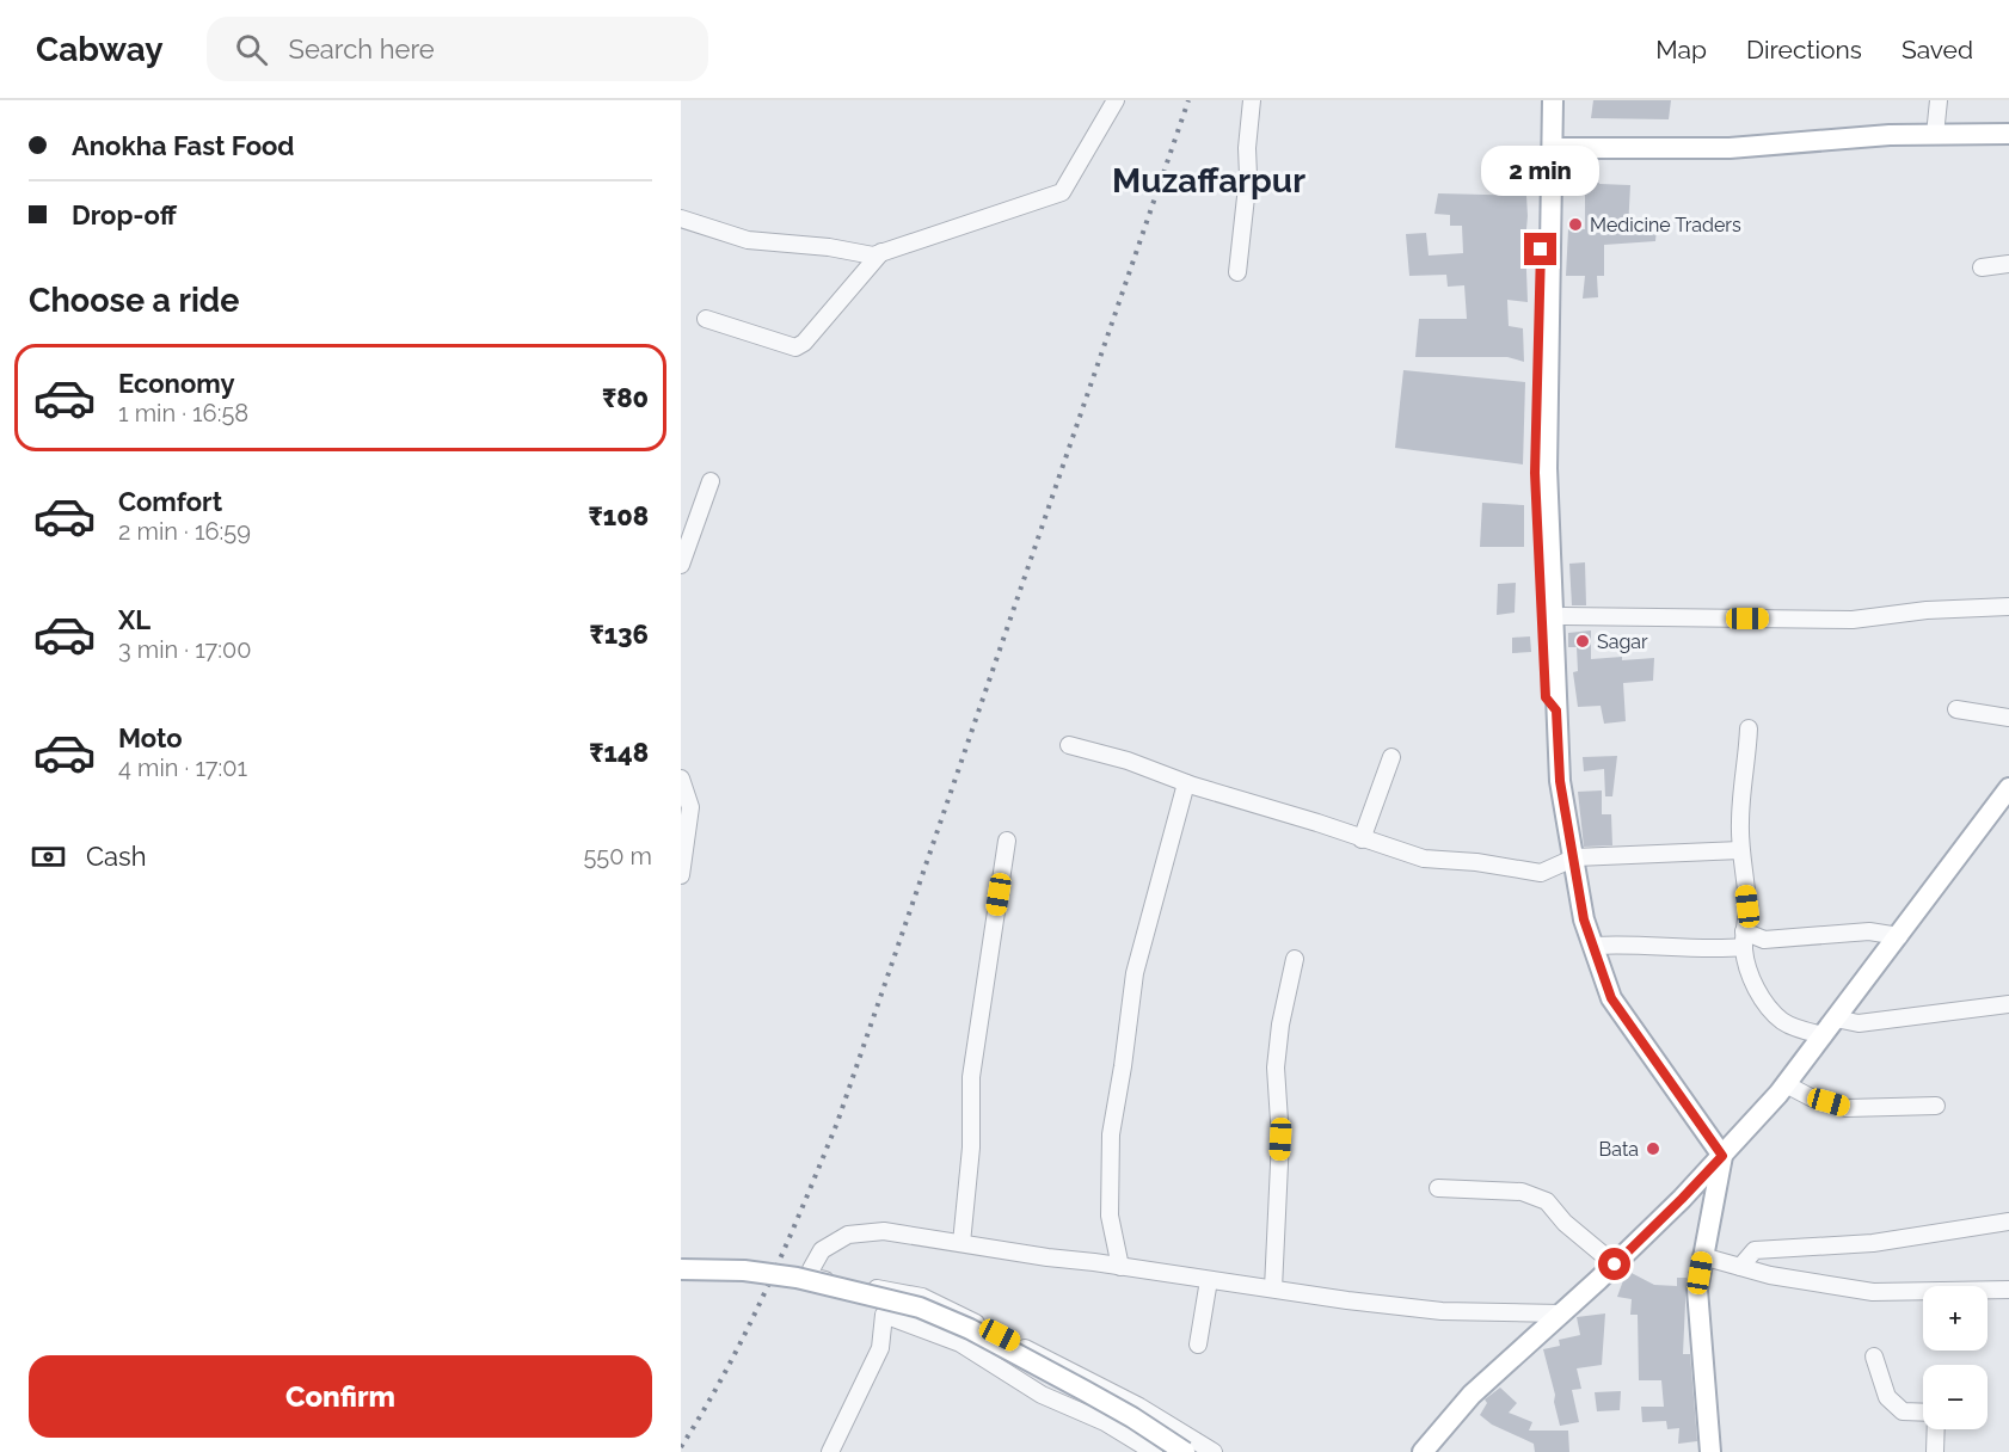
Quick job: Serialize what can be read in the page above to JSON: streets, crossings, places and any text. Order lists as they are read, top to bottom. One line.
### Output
{"districts":["Muzaffarpur"],"places":["Medicine Traders","Sagar","Bata"],"page":{"header":"Cabway","search":"Search here","nav":["Map","Directions","Saved"],"banner":["Anokha Fast Food","Drop-off"],"bubble":"2 min","heading":"Choose a ride","list":[{"name":"Economy","note":"1 min · 16:58","value":"₹80"},{"name":"Comfort","note":"2 min · 16:59","value":"₹108"},{"name":"XL","note":"3 min · 17:00","value":"₹136"},{"name":"Moto","note":"4 min · 17:01","value":"₹148"}],"pay":["Cash","550 m"],"map_buttons":["+","−"],"buttons":"Confirm"}}
